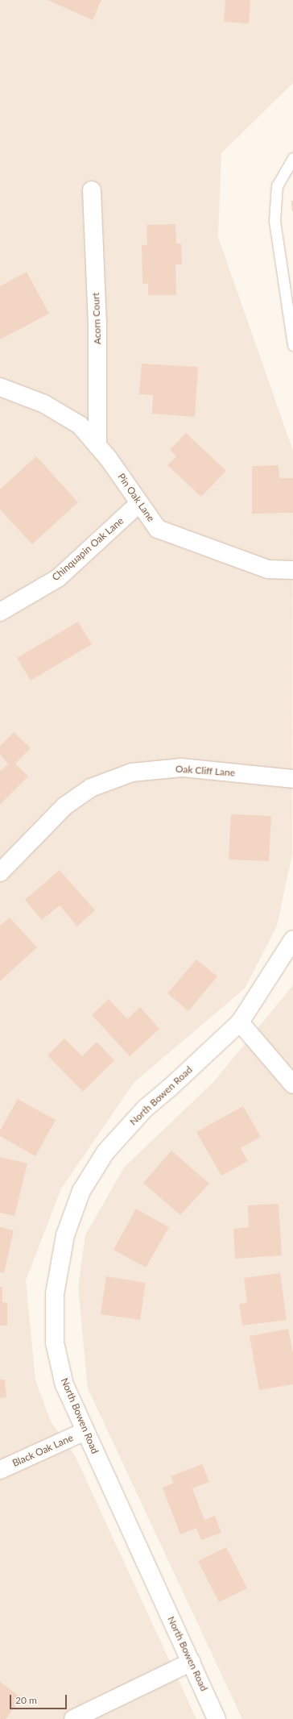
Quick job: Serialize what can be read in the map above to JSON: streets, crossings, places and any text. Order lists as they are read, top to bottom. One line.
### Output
{"streets":{"street":["Acorn Court","Pin Oak Lane","Chinquapin Oak Lane","Oak Cliff Lane","North Bowen Road","Black Oak Lane"]},"crossings":[["Acorn Court","Pin Oak Lane"],["Pin Oak Lane","Chinquapin Oak Lane"],["North Bowen Road","Black Oak Lane"]],"scale_bar":"20 m"}
